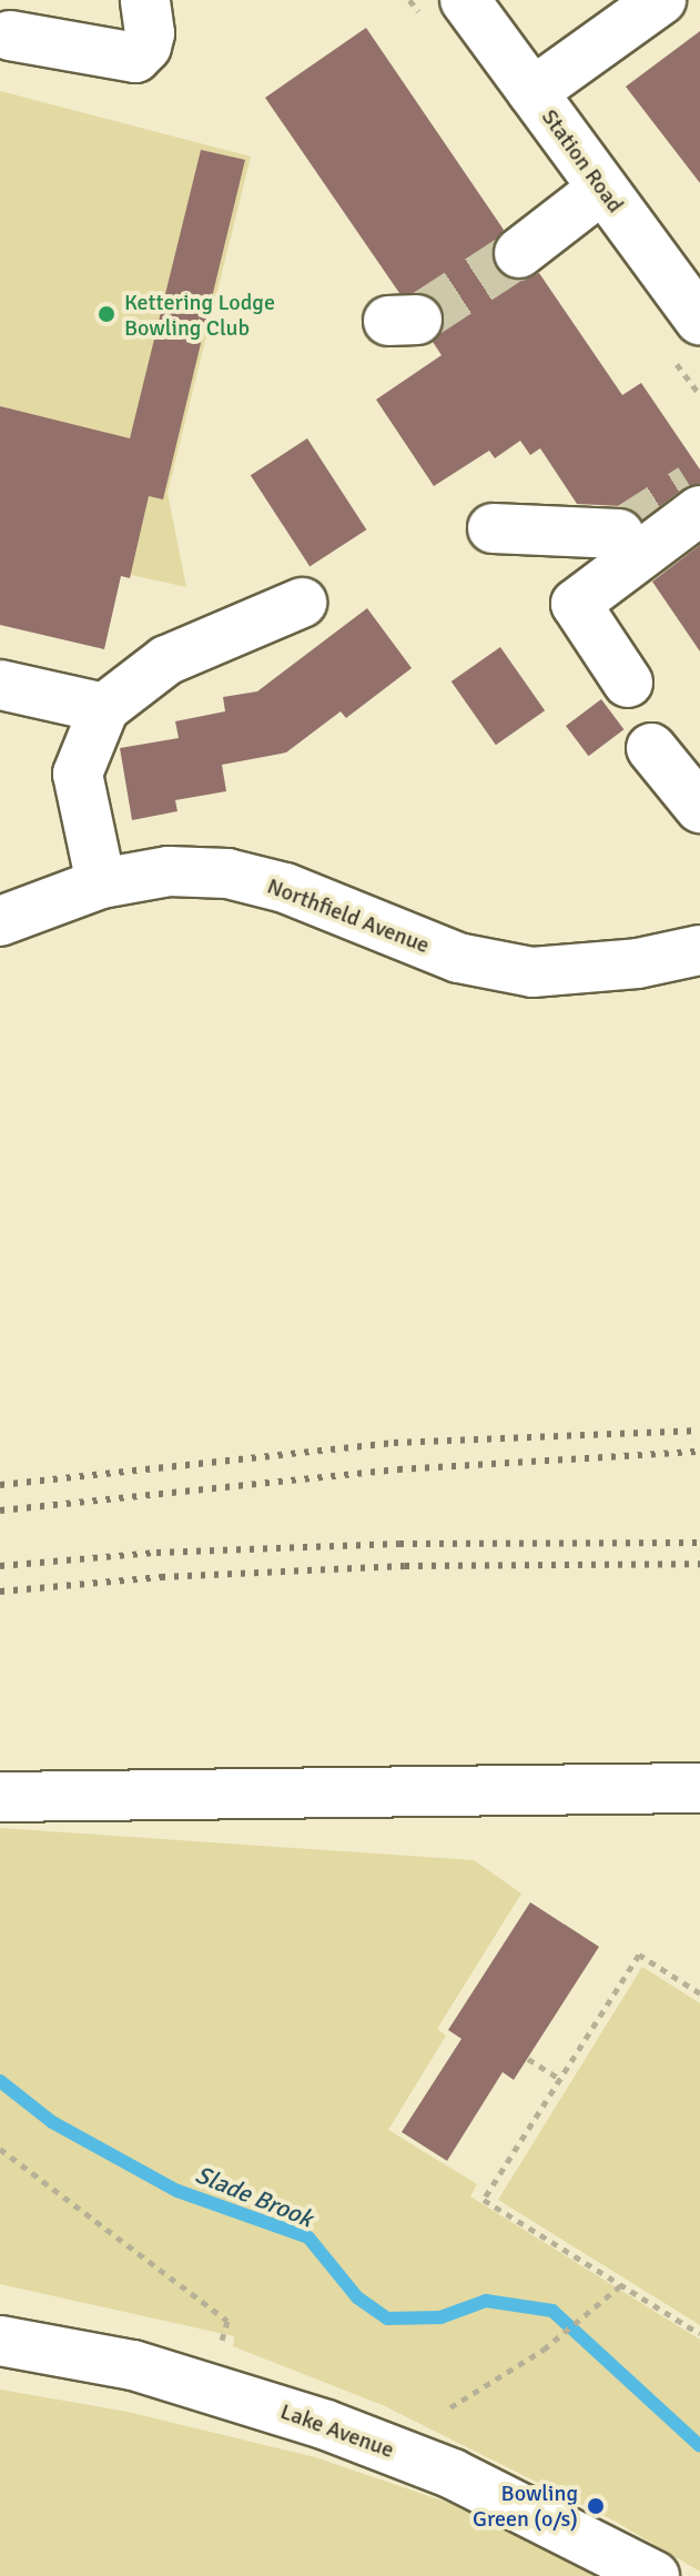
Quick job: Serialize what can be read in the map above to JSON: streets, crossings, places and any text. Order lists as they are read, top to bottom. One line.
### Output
{"streets":{"street":["Station Road","Northfield Avenue","Lake Avenue"]},"water":["Slade Brook"],"places":["Kettering Lodge Bowling Club","Bowling Green (o/s)"]}
